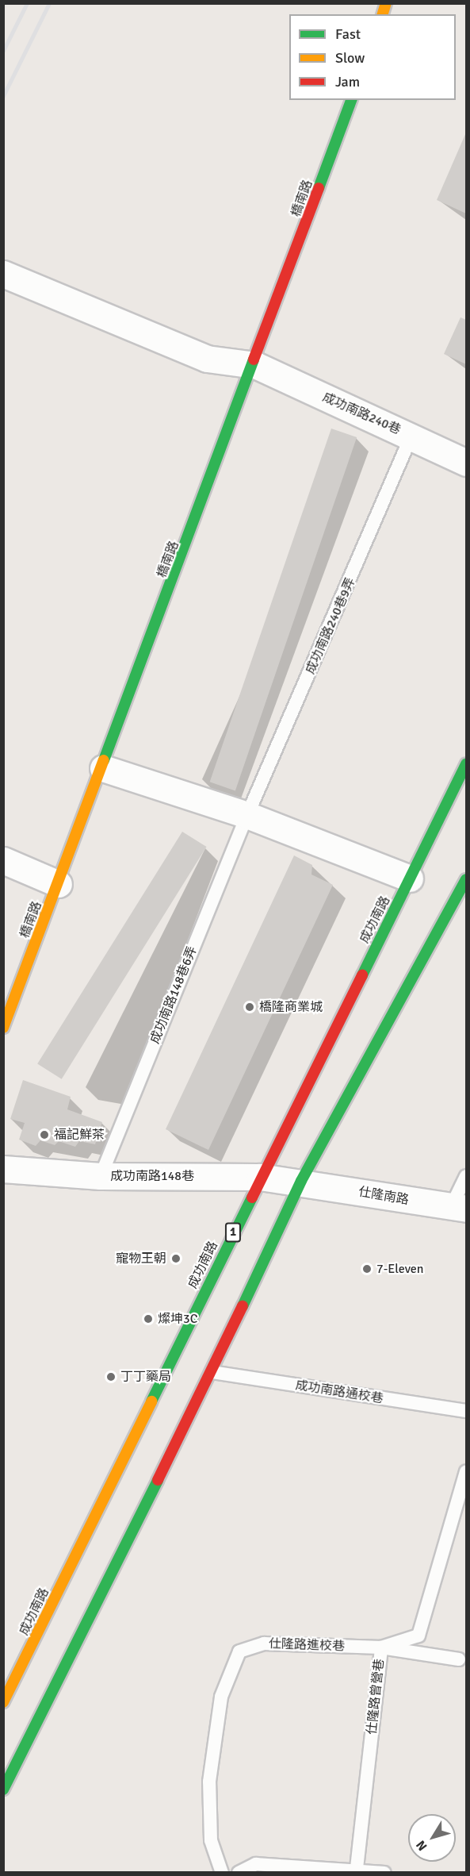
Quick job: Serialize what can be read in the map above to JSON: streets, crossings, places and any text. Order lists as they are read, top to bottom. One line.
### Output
{"streets":{"main road":["橋南路","成功南路","1"],"street":["成功南路240巷","成功南路148巷","仕隆南路"],"lane":["成功南路240巷9弄","成功南路148巷6弄","成功南路通校巷","仕隆路進校巷","仕隆路曾營巷"]},"crossings":[["橋南路","成功南路240巷"],["成功南路240巷","成功南路240巷9弄"],["成功南路240巷9弄","成功南路148巷6弄"],["成功南路","成功南路148巷"],["成功南路148巷6弄","成功南路148巷"],["成功南路148巷","仕隆南路"],["仕隆路進校巷","仕隆路曾營巷"]],"places":["橋隆商業城","福記鮮茶","寵物王朝","7-Eleven","燦坤3C","丁丁藥局"],"legend":["Fast","Slow","Jam"],"north":"bottom left"}
